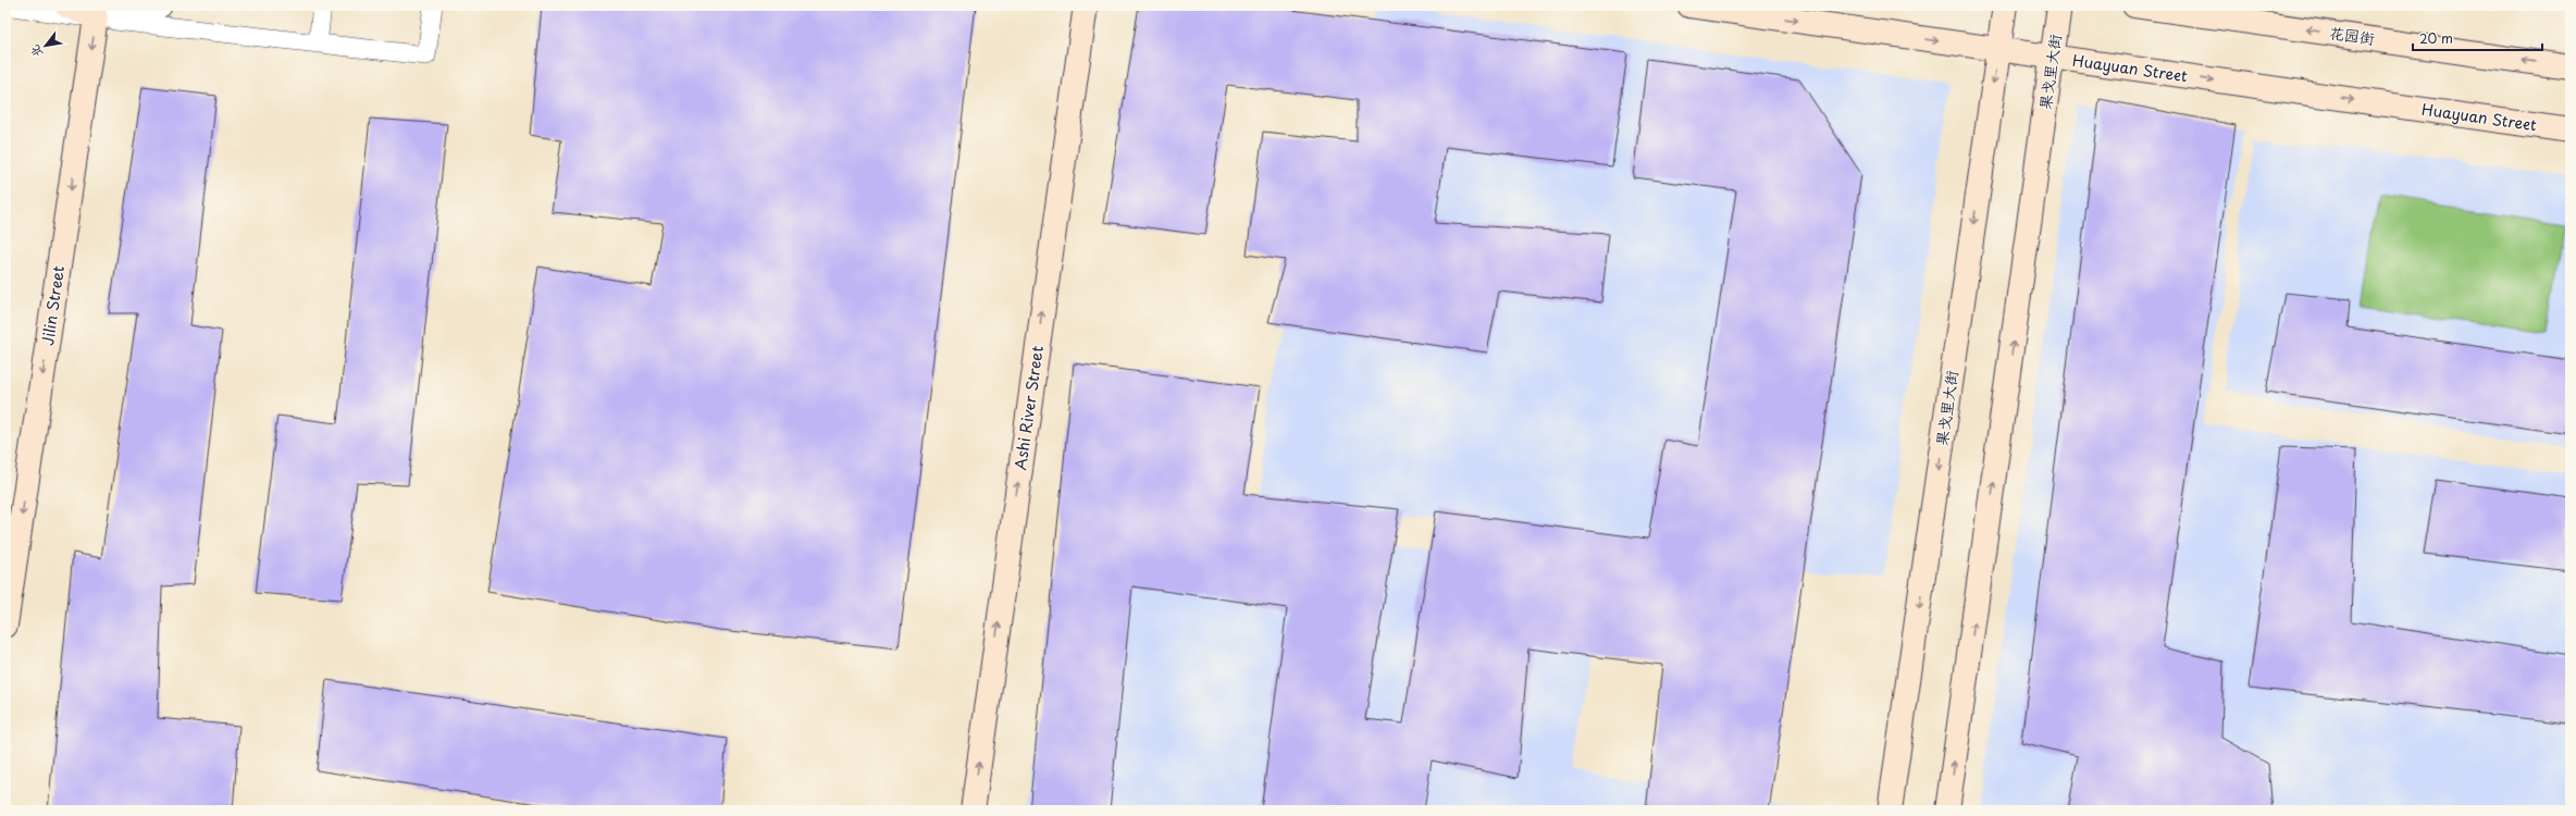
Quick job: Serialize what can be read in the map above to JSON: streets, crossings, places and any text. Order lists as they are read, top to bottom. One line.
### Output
{"streets":{"main road":["花园街","Huayuan Street","果戈里大街","Jilin Street","Ashi River Street"]},"crossings":[["Huayuan Street","果戈里大街"]],"one_way":["花园街","Huayuan Street","Jilin Street","Ashi River Street"],"scale_bar":"20 m","north":"bottom left"}
